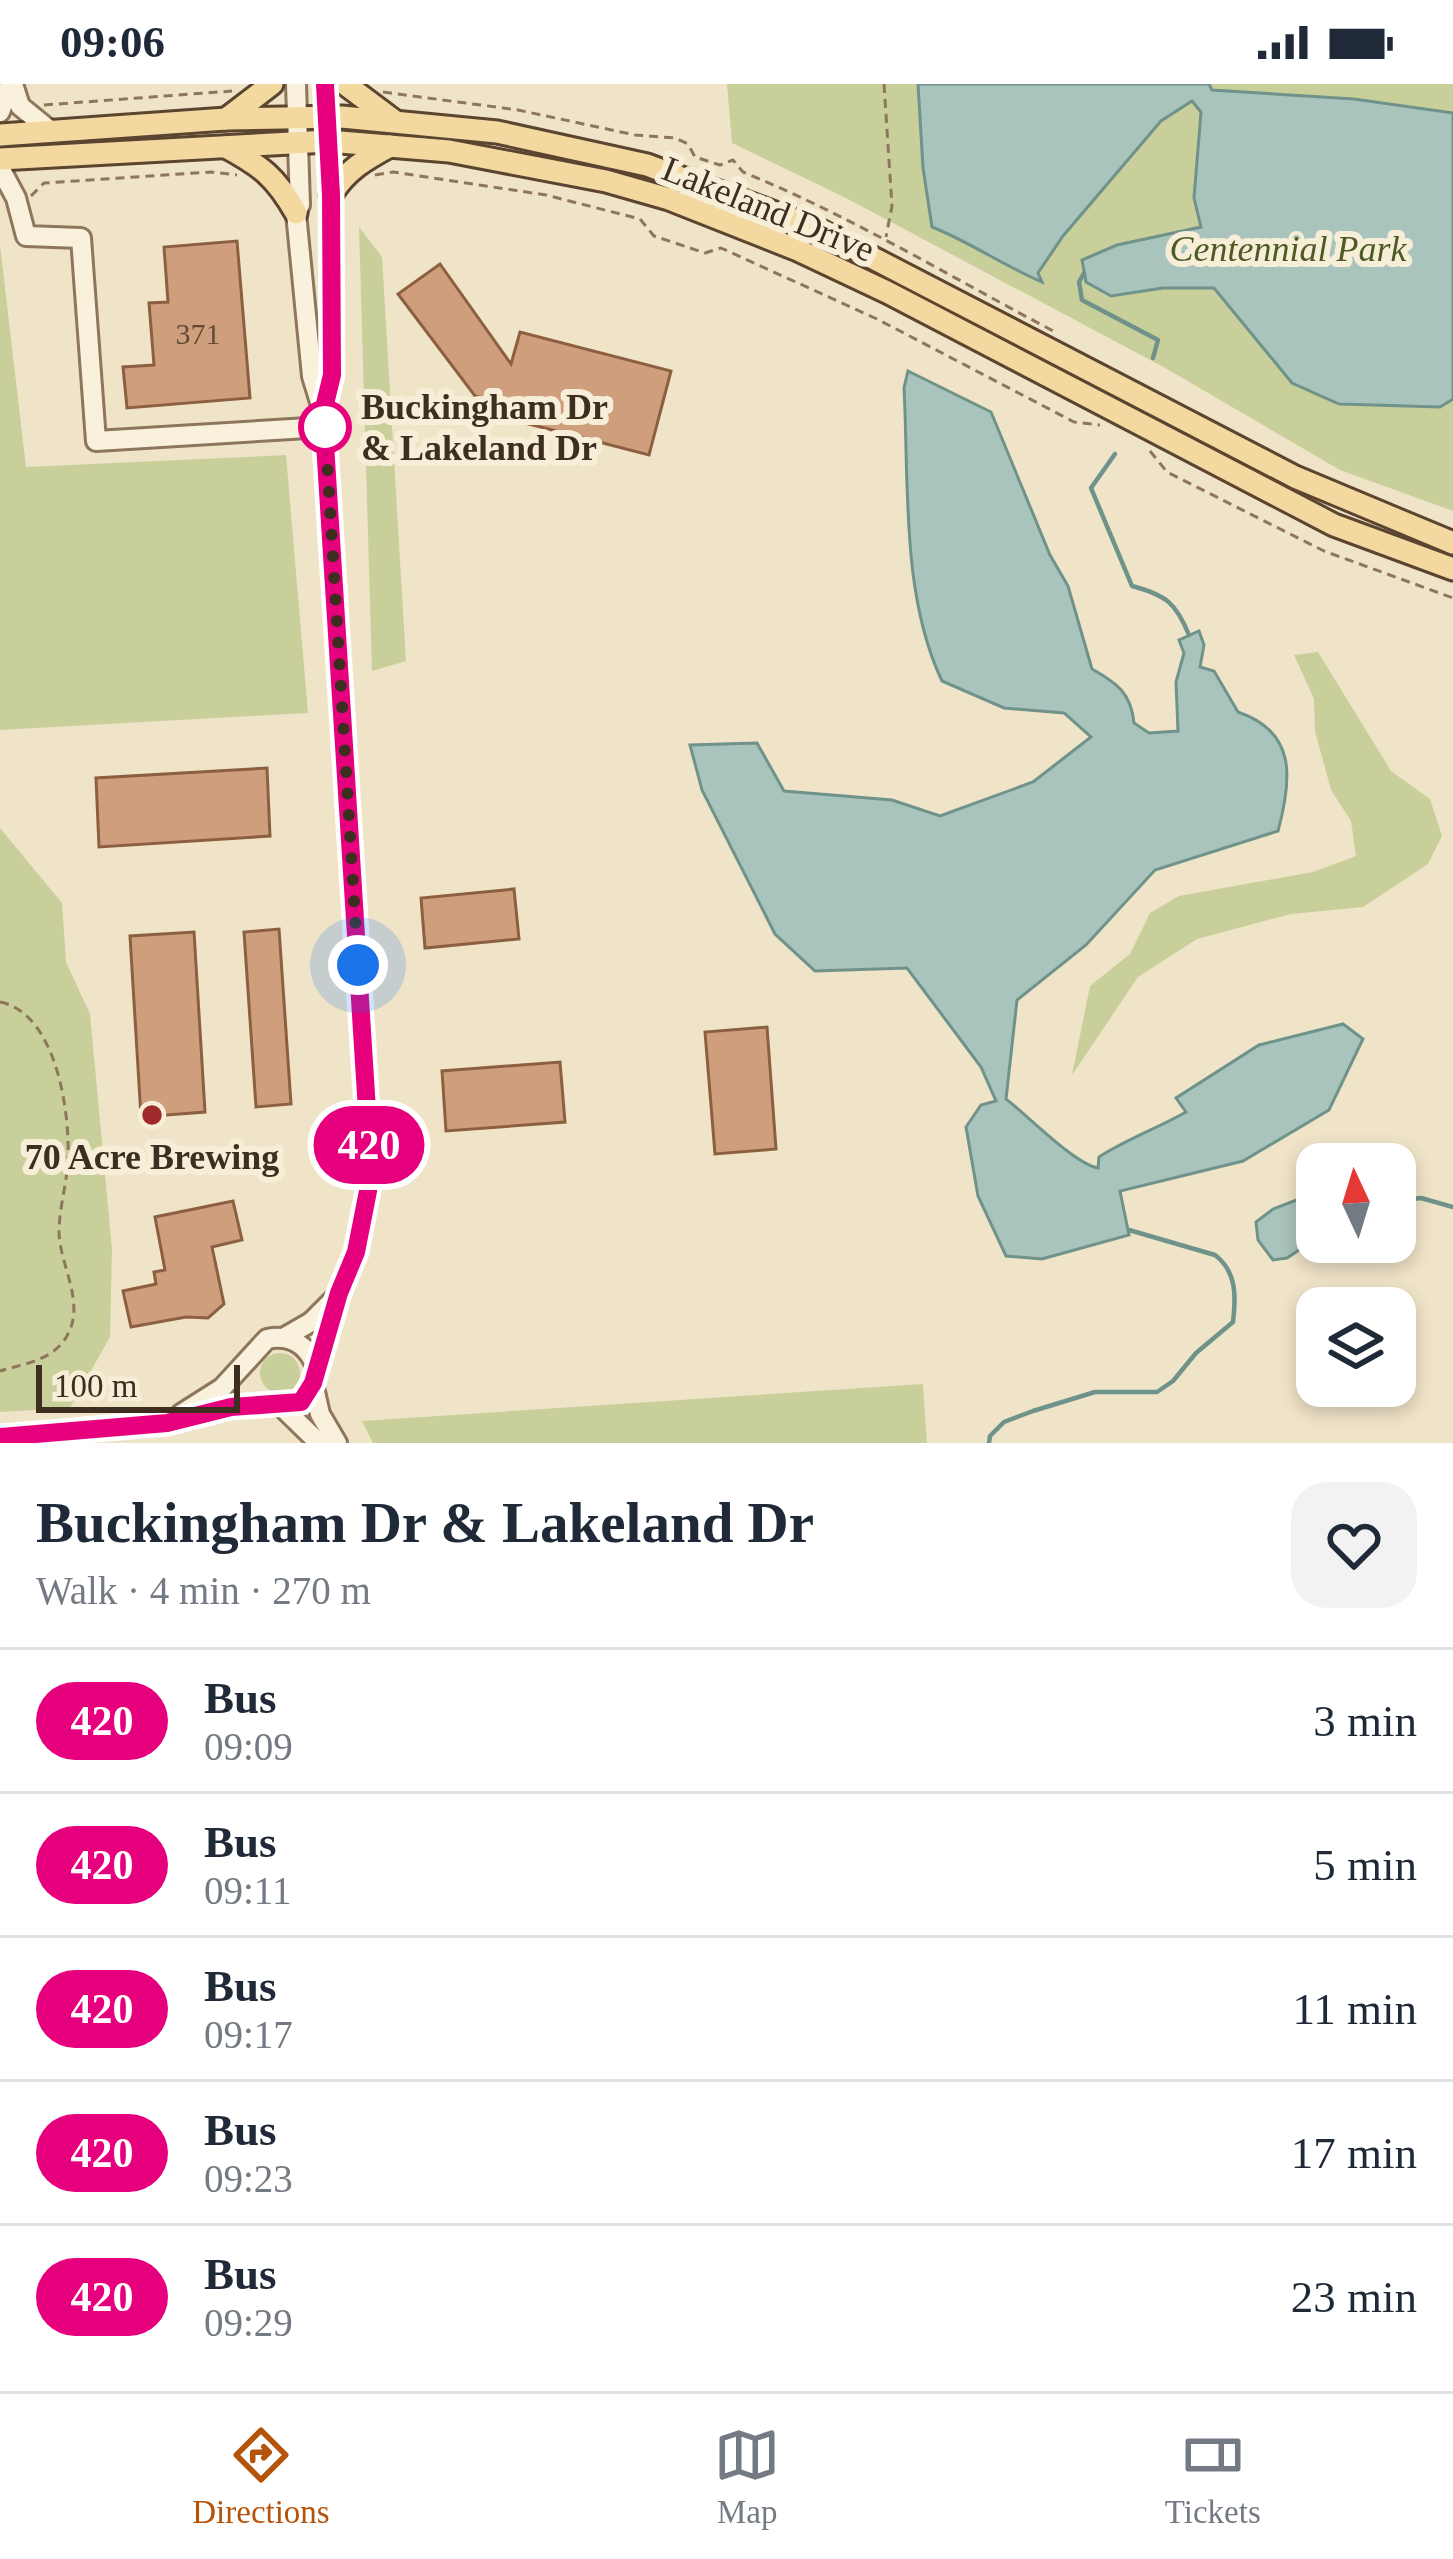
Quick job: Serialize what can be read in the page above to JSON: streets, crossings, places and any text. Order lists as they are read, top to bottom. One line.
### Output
{"streets":{"main road":["Lakeland Drive"]},"parks":["Centennial Park"],"places":["Buckingham Dr & Lakeland Dr","70 Acre Brewing"],"lines":["bus line 420"],"house_numbers":["371"],"scale_bar":"100 m","north":"top","page":{"status":"09:06","on_map":"420","scale":"100 m","heading":["Buckingham Dr & Lakeland Dr","Walk · 4 min · 270 m"],"list":[{"mark":"420","name":"Bus","note":"09:09","value":"3 min"},{"mark":"420","name":"Bus","note":"09:11","value":"5 min"},{"mark":"420","name":"Bus","note":"09:17","value":"11 min"},{"mark":"420","name":"Bus","note":"09:23","value":"17 min"},{"mark":"420","name":"Bus","note":"09:29","value":"23 min"}],"tabs":["Directions","Map","Tickets"]}}
